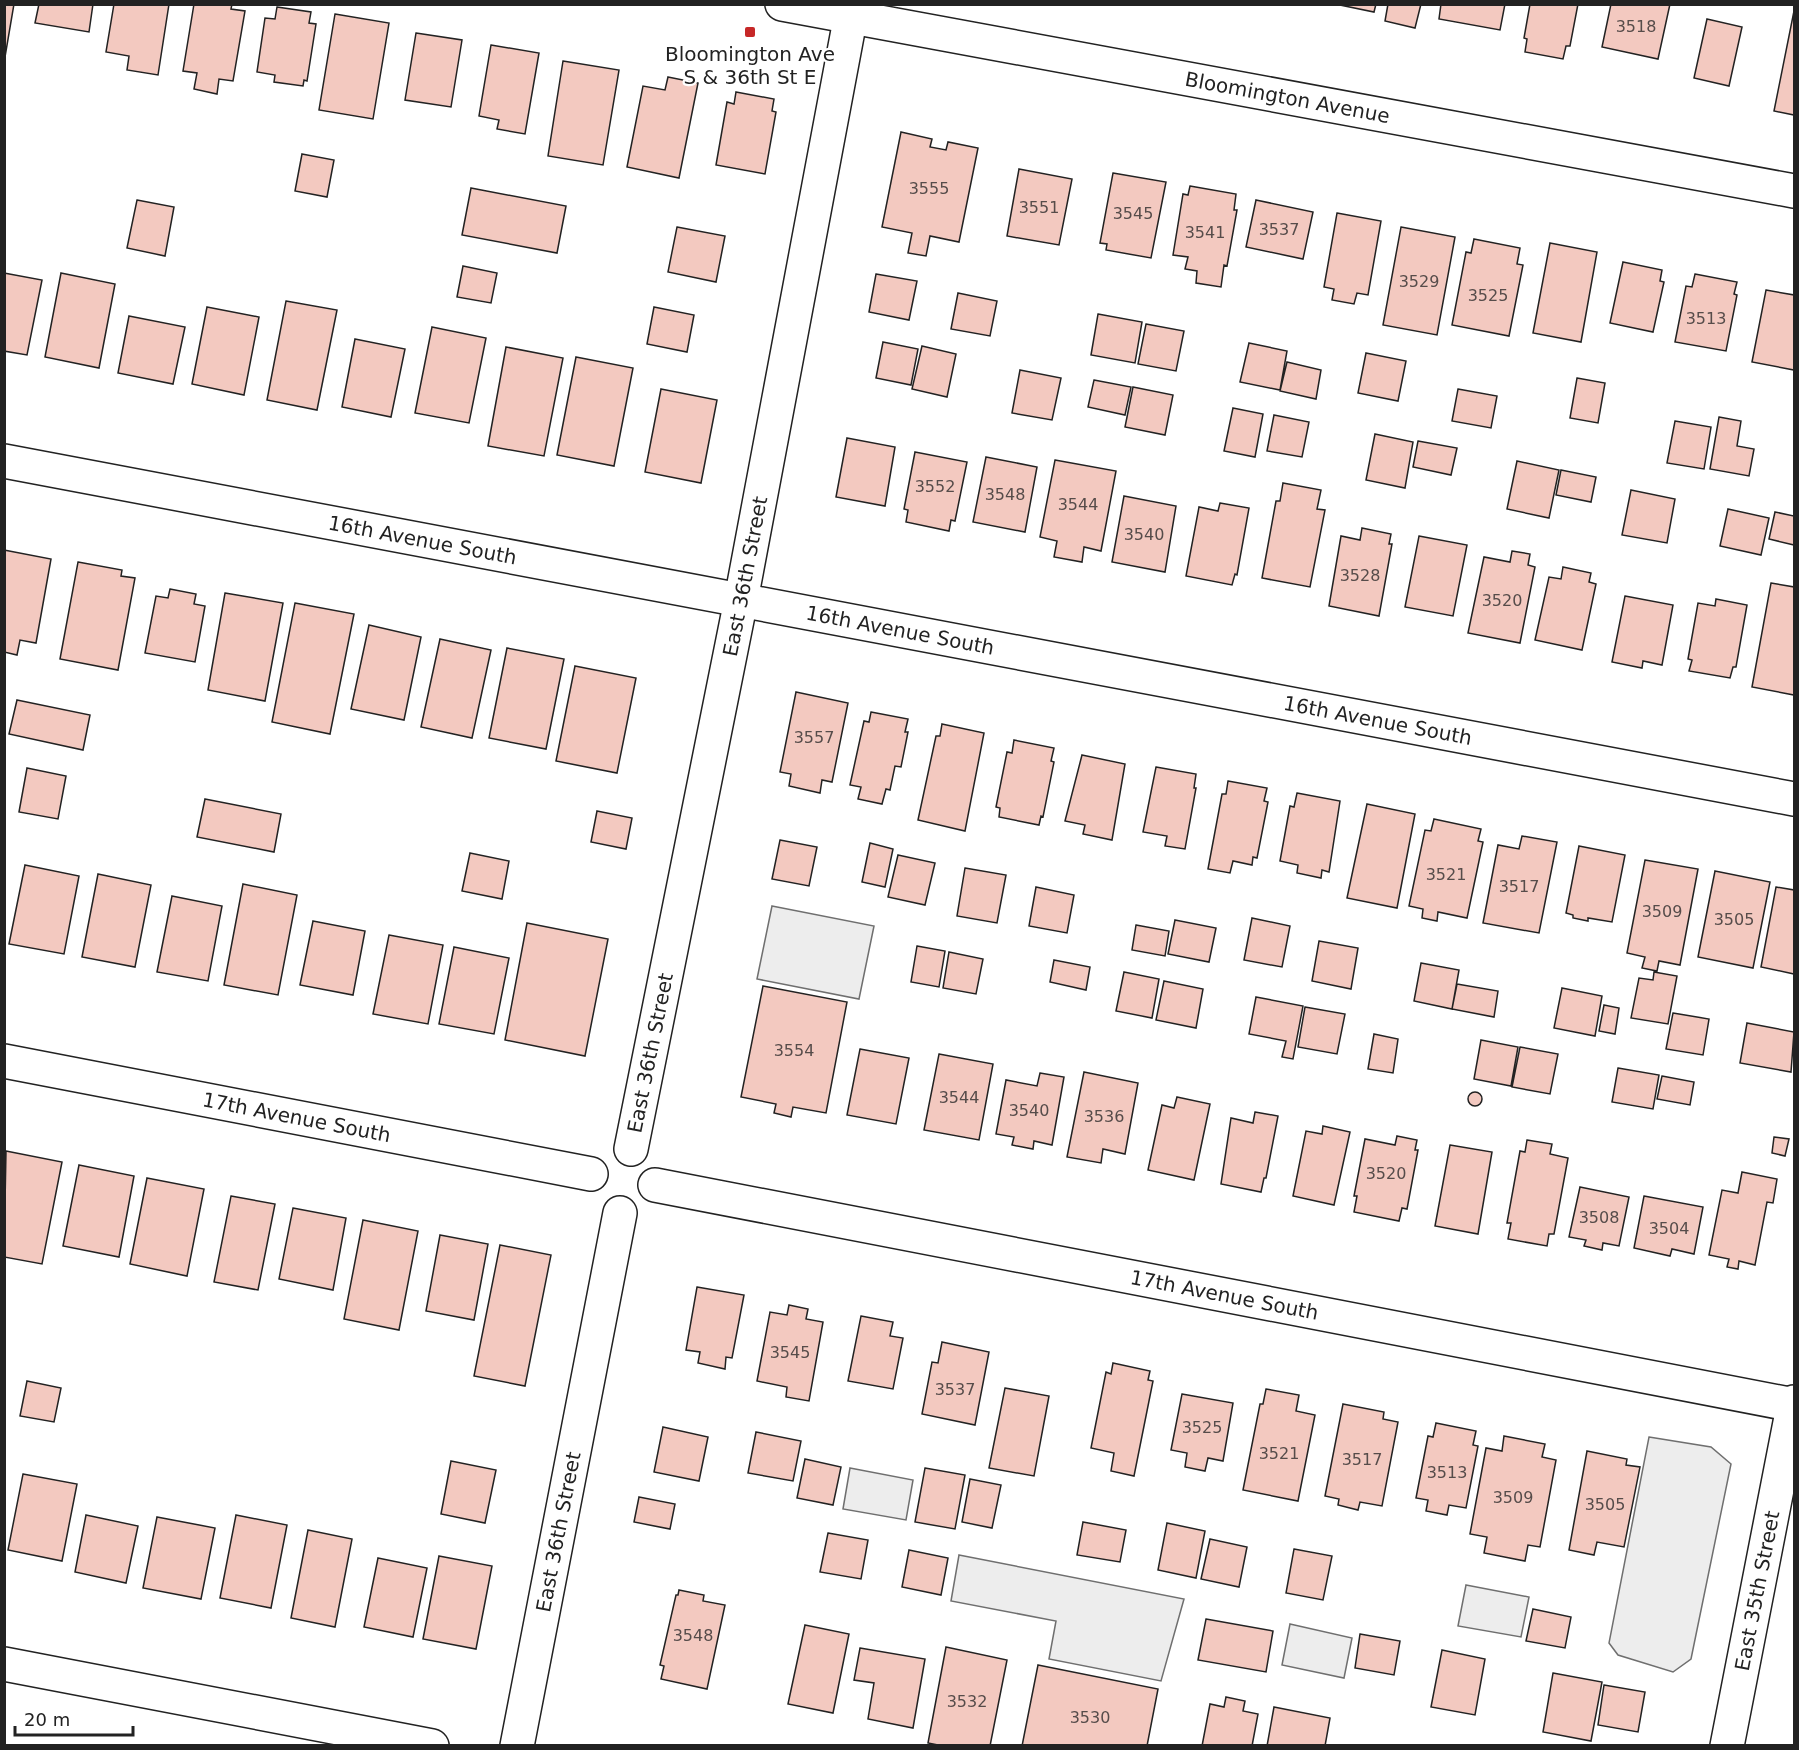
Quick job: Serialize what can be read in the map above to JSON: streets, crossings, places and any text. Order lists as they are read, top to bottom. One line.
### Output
{"streets":{"street":["Bloomington Avenue","16th Avenue South","East 36th Street","17th Avenue South","East 35th Street"]},"crossings":[["Bloomington Avenue","East 36th Street"],["16th Avenue South","East 36th Street"],["East 36th Street","17th Avenue South"],["17th Avenue South","East 35th Street"]],"places":{"transit":["Bloomington Ave S & 36th St E"]},"house_numbers":["3518","3555","3551","3545","3537","3541","3529","3525","3513","3552","3548","3544","3540","3528","3520","3557","3521","3517","3509","3505","3554","3544","3540","3536","3520","3508","3504","3545","3537","3525","3521","3517","3513","3509","3505","3548","3532","3530"],"scale_bar":"20 m"}
